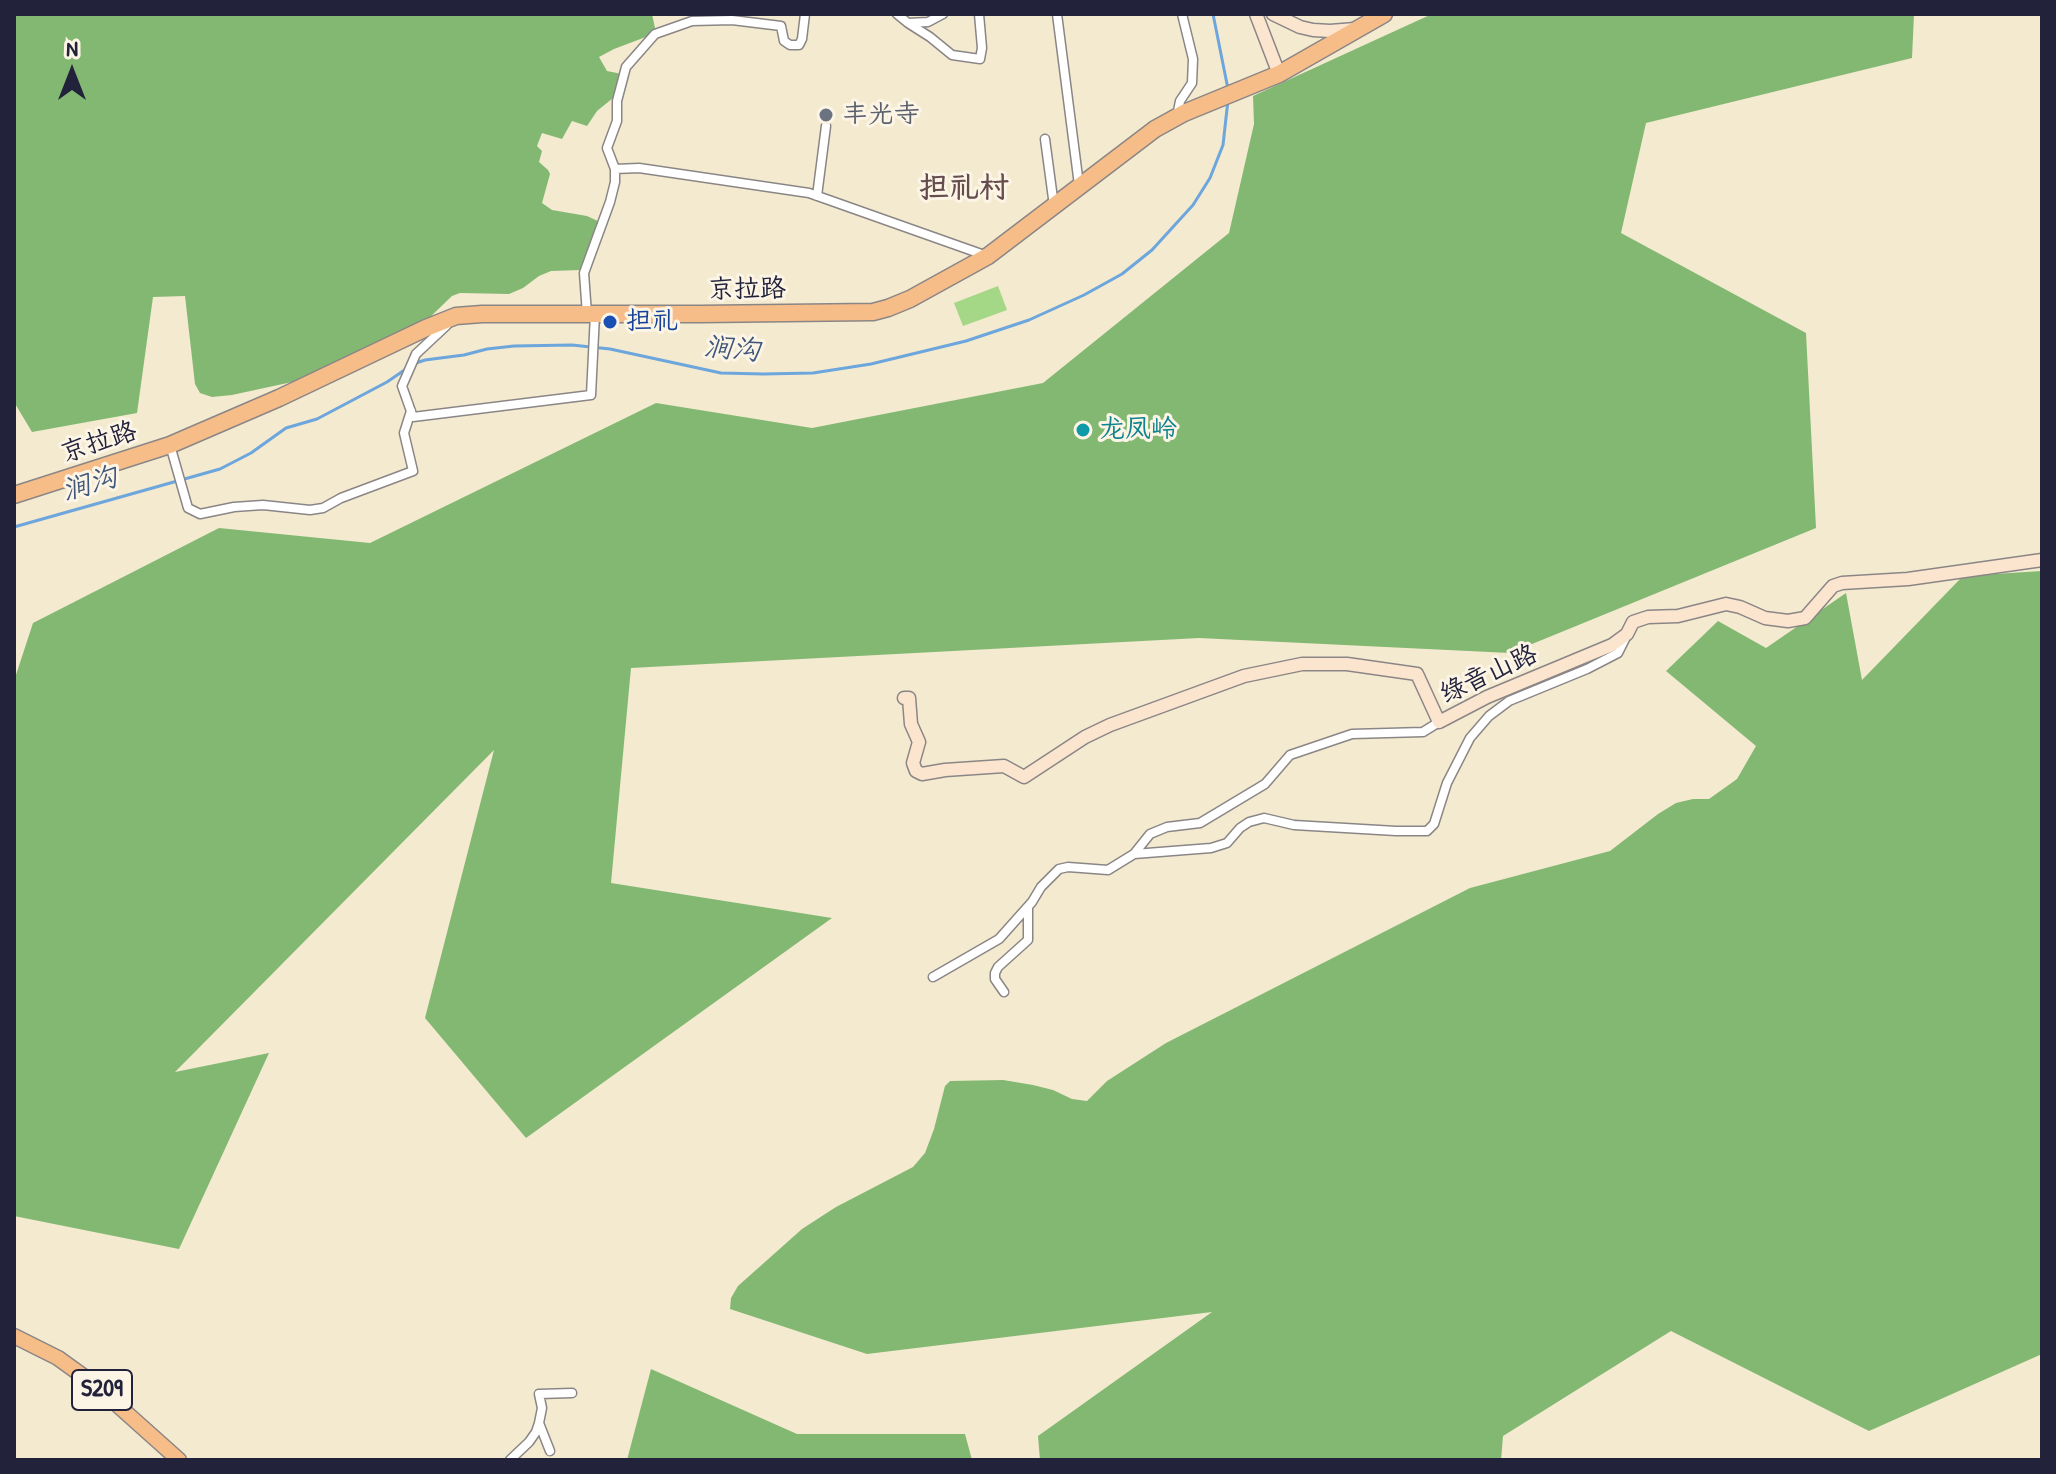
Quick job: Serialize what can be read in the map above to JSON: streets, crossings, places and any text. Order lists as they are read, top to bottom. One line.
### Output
{"streets":{"highway":["京拉路"],"main road":["S209"],"street":["绿音山路"]},"districts":["担礼村"],"water":["涧沟"],"places":["丰光寺","担礼","龙凤岭"],"north":"top"}
